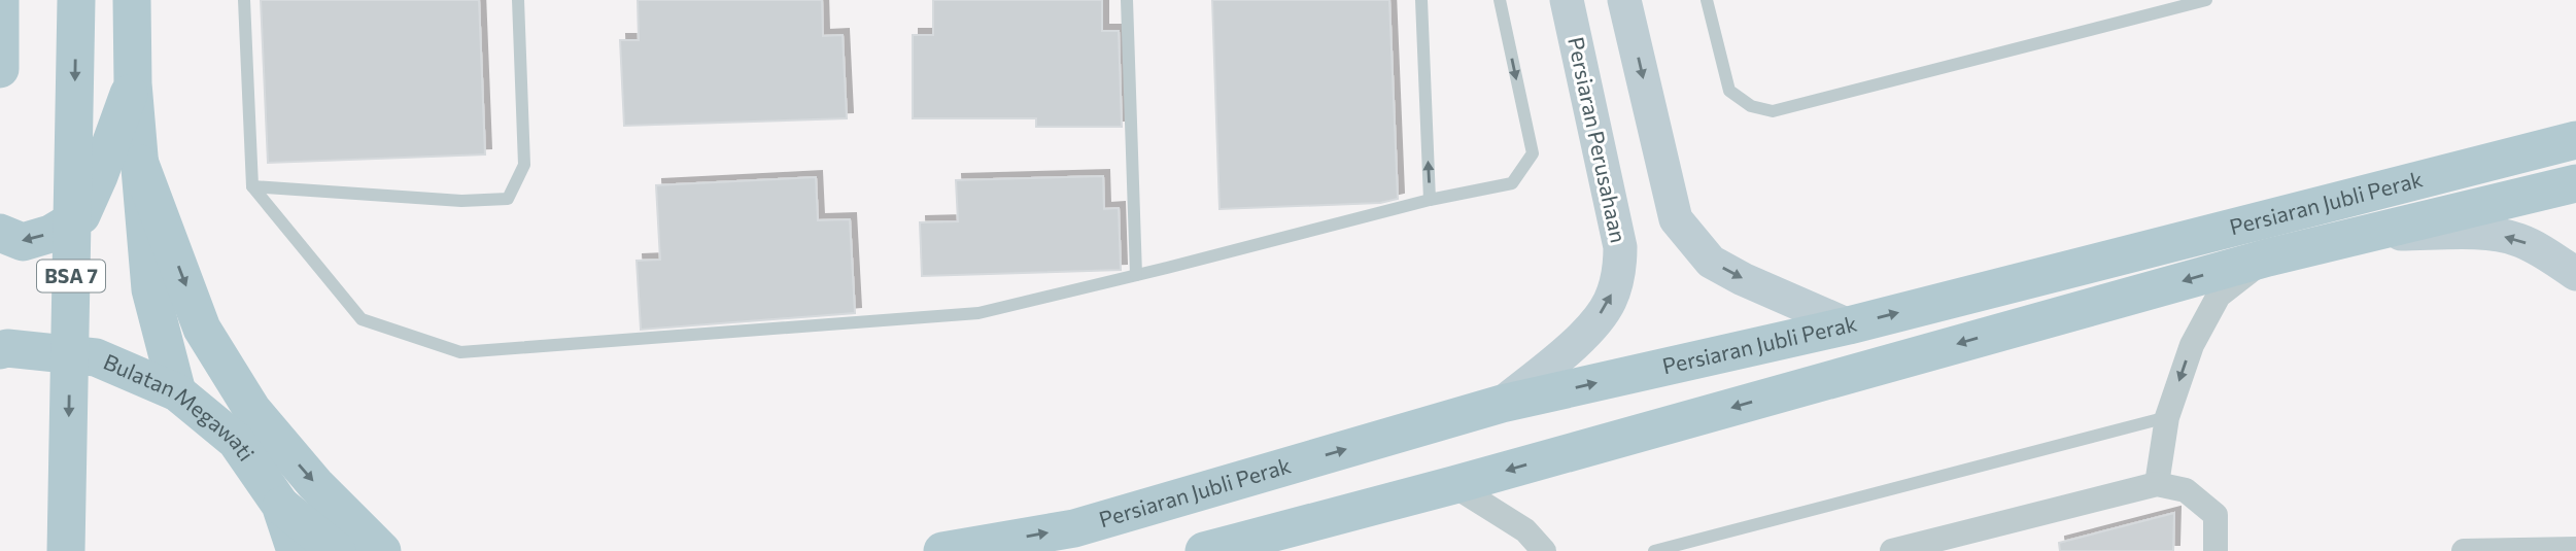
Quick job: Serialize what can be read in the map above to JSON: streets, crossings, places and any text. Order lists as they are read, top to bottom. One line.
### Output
{"streets":{"main road":["Persiaran Perusahaan","Persiaran Jubli Perak","BSA 7","Bulatan Megawati"]},"crossings":[["Persiaran Perusahaan","Persiaran Jubli Perak"]],"one_way":["Persiaran Perusahaan"]}
